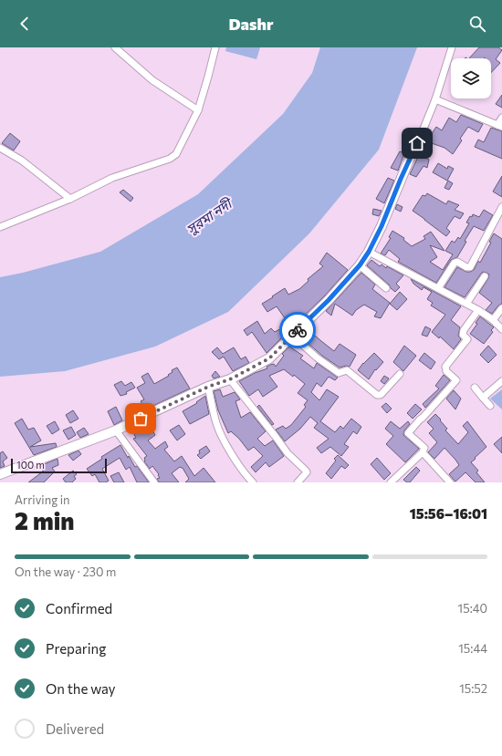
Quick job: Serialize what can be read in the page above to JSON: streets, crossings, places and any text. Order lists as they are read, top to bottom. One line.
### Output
{"water":["সুরমা নদী"],"scale_bar":"100 m","page":{"header":"Dashr","scale":"100 m","heading":["2 min","Arriving in","15:56–16:01"],"bar":"On the way · 230 m","list":[["Confirmed","15:40"],["Preparing","15:44"],["On the way","15:52"],"Delivered"]}}
